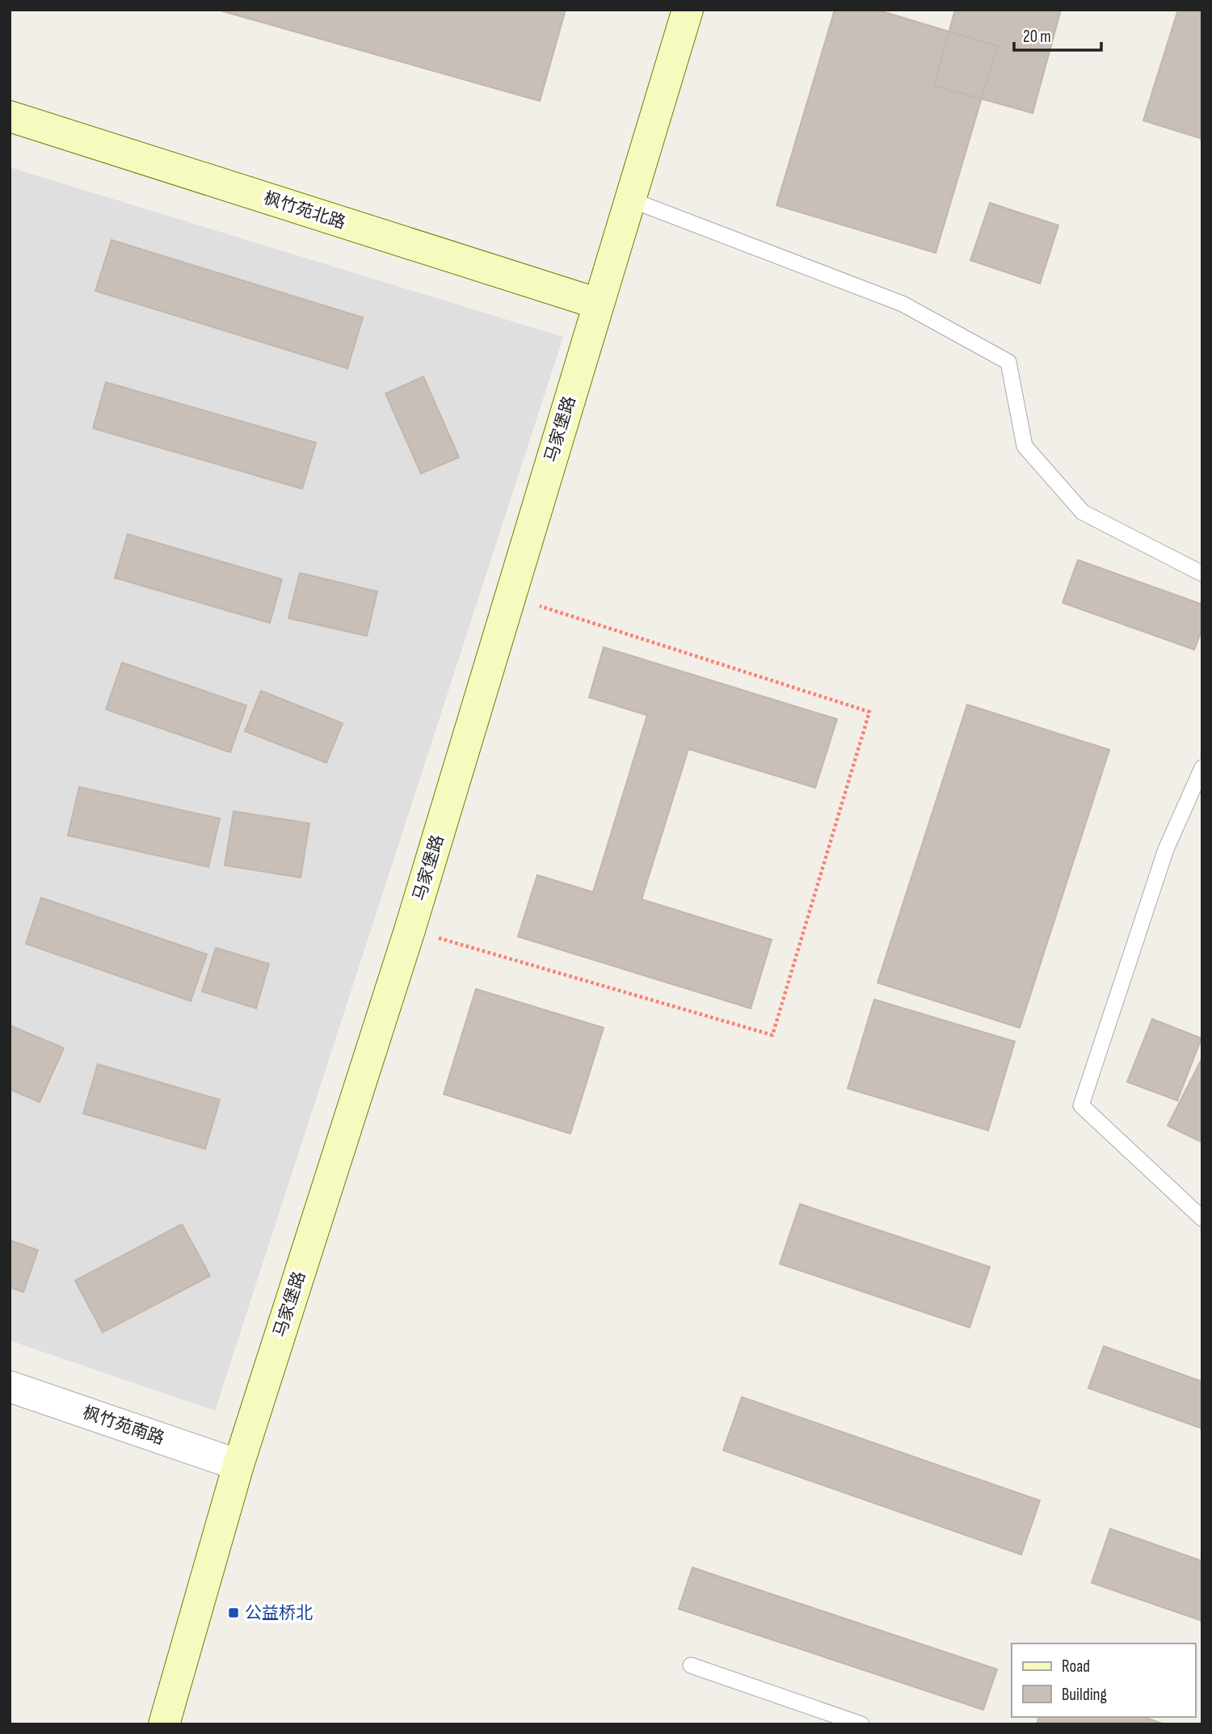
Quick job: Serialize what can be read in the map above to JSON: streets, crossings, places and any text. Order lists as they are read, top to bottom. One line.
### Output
{"streets":{"main road":["枫竹苑北路","马家堡路"],"street":["枫竹苑南路"]},"crossings":[["枫竹苑北路","马家堡路"],["马家堡路","枫竹苑南路"]],"places":{"transit":["公益桥北"]},"legend":["Road","Building"],"scale_bar":"20 m"}
